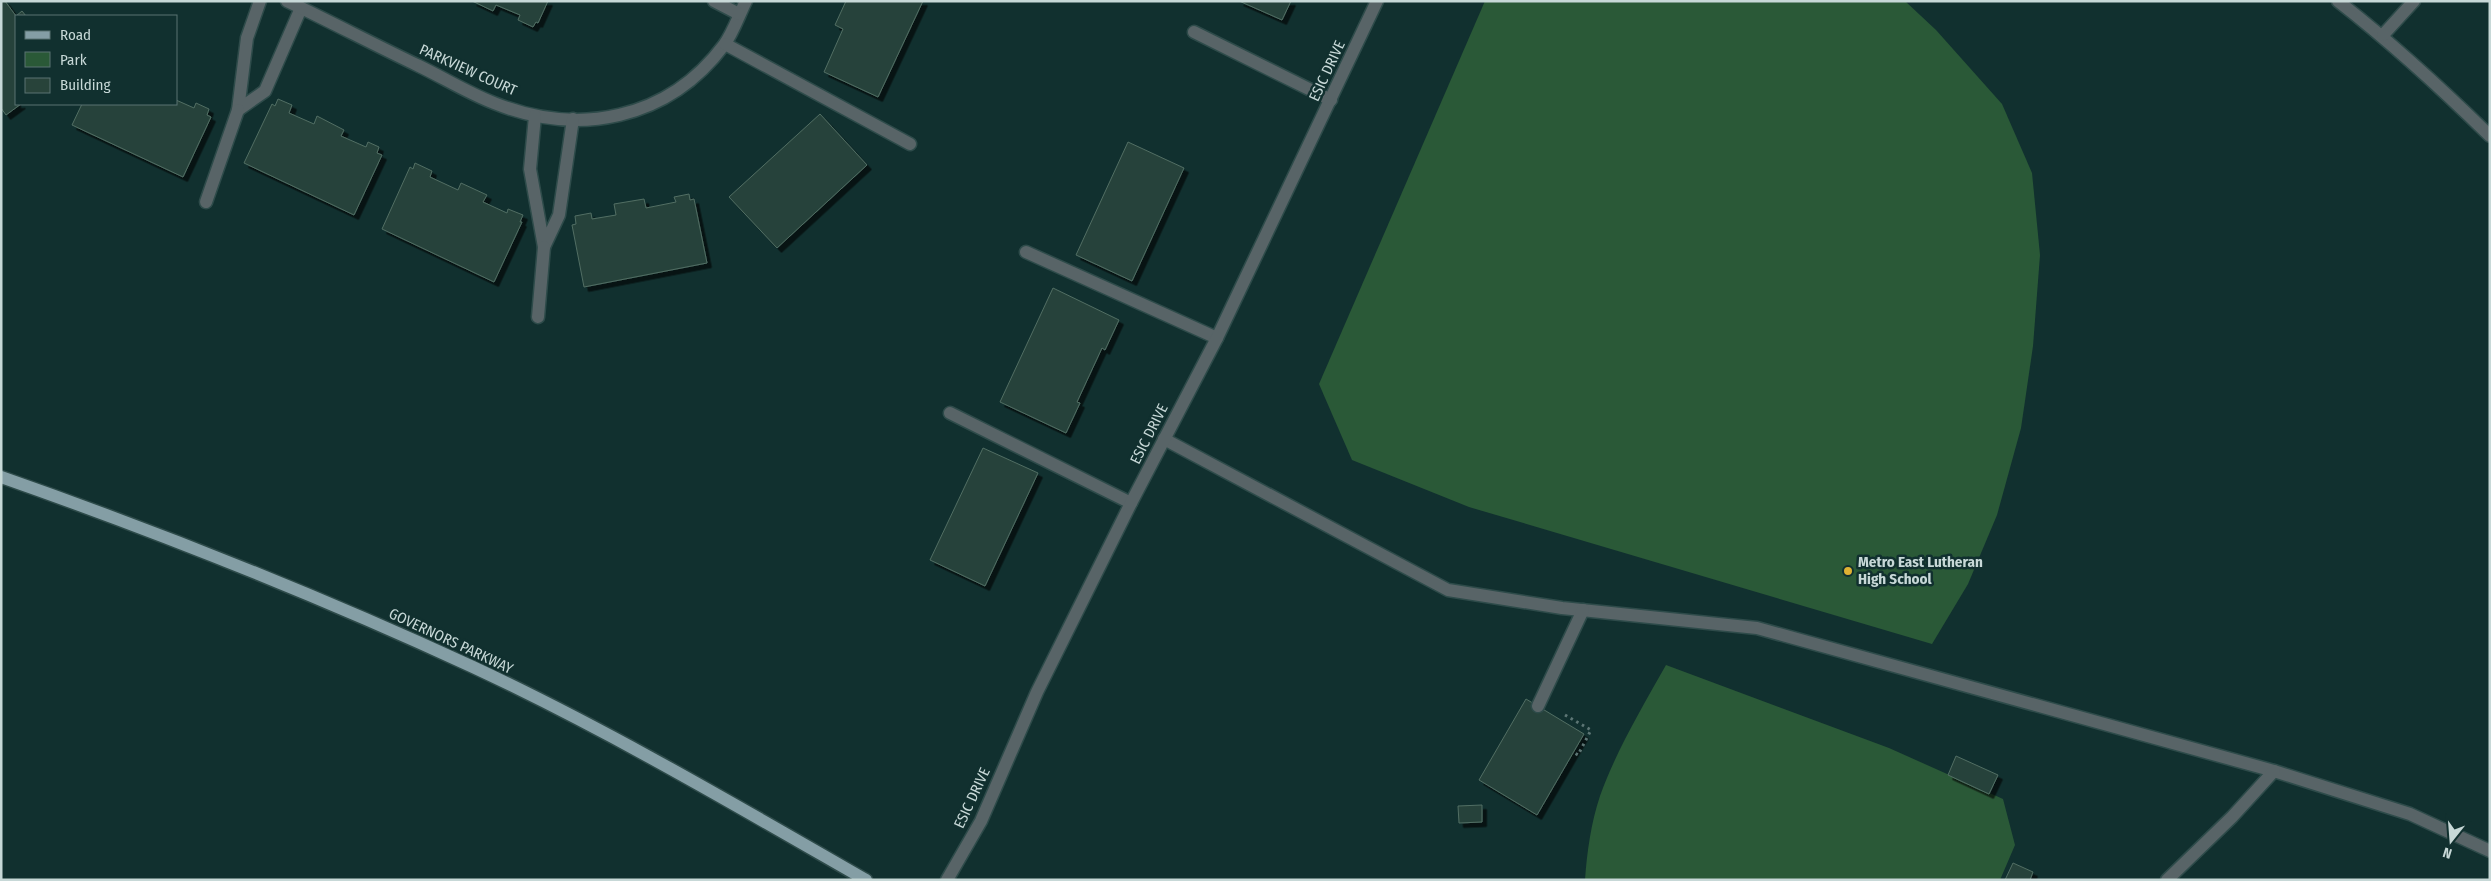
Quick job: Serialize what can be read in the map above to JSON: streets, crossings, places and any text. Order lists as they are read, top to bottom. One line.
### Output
{"streets":{"main road":["GOVERNORS PARKWAY"],"street":["PARKVIEW COURT","ESIC DRIVE"]},"places":["Metro East Lutheran High School"],"legend":["Road","Park","Building"],"north":"bottom"}
